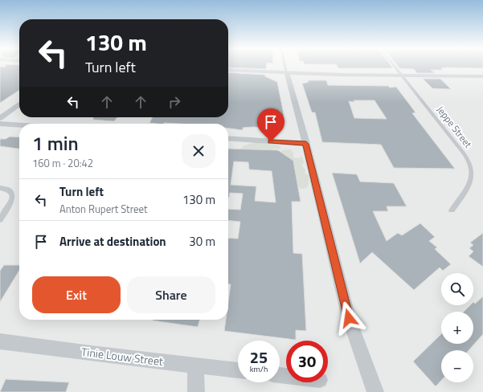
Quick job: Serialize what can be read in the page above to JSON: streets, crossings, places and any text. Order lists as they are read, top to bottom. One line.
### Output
{"streets":{"street":["Tinie Louw Street"],"lane":["Jeppe Street"]},"page":{"turn":["130 m","Turn left"],"heading":["1 min","160 m · 20:42"],"list":[{"name":"Turn left","note":"Anton Rupert Street","value":"130 m"},{"name":"Arrive at destination","value":"30 m"}],"buttons":["Exit","Share"],"map_buttons":["+","−"],"speed":"25 km/h","limit":"30"}}
